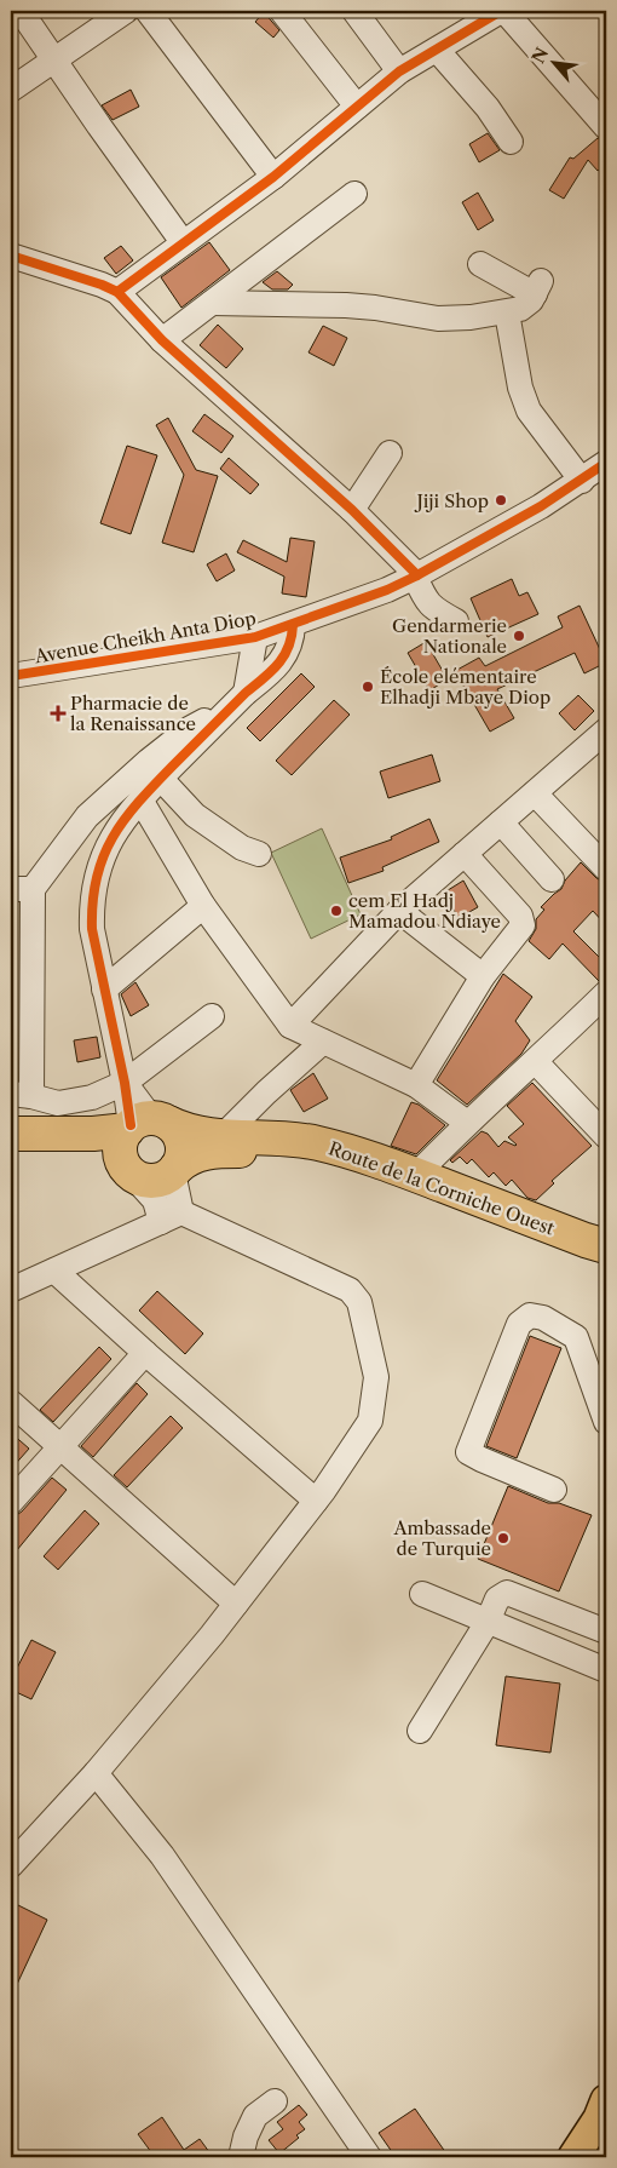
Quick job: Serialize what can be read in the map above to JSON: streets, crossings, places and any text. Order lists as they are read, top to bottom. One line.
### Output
{"streets":{"highway":["Route de la Corniche Ouest"],"street":["Avenue Cheikh Anta Diop"]},"places":{"other":["Jiji Shop","Gendarmerie Nationale","École elémentaire Elhadji Mbaye Diop","cem El Hadj Mamadou Ndiaye","Ambassade de Turquie"],"health":["Pharmacie de la Renaissance"]},"north":"top left"}
